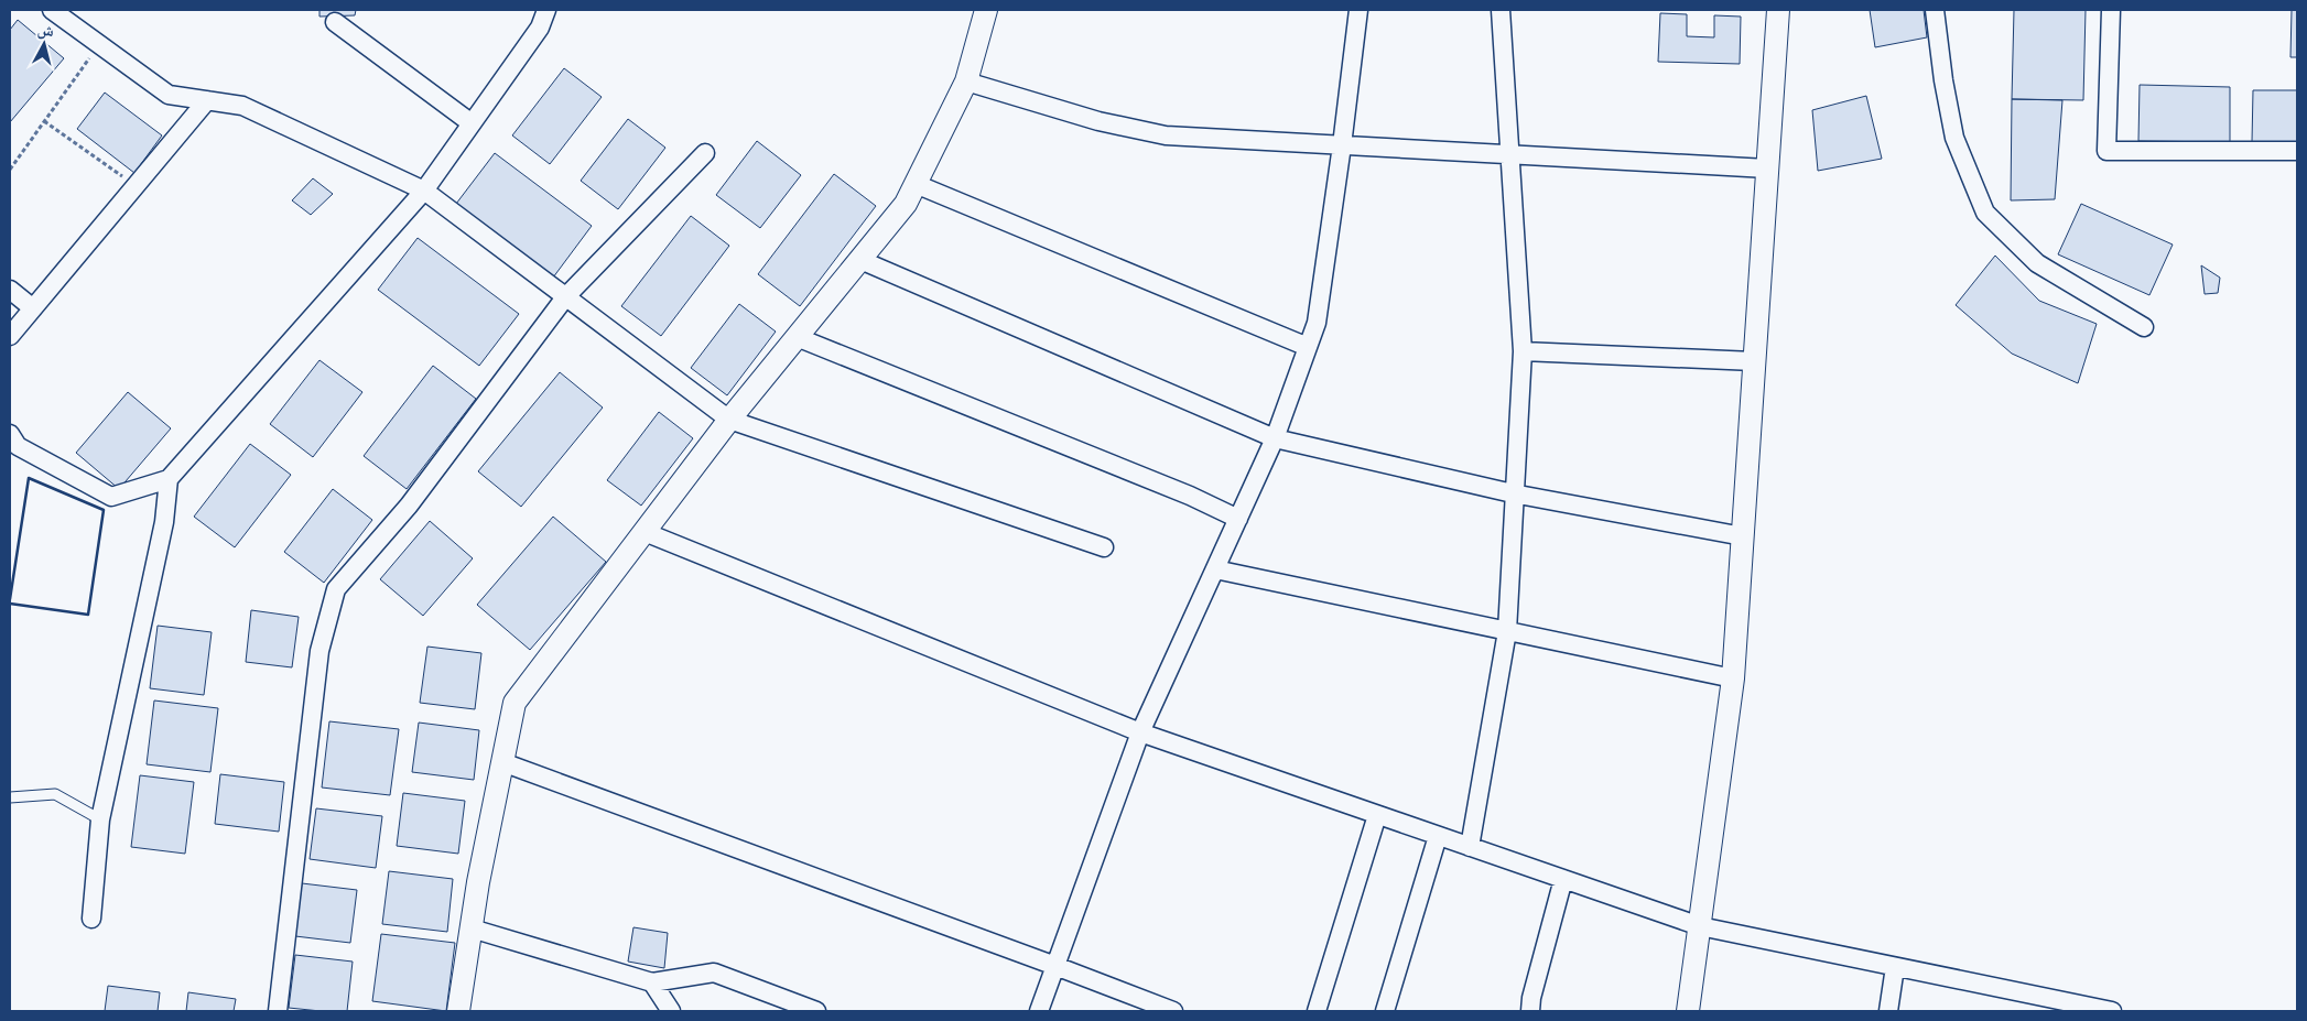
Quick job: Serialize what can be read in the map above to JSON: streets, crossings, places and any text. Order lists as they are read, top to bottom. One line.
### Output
{"north":"top"}
